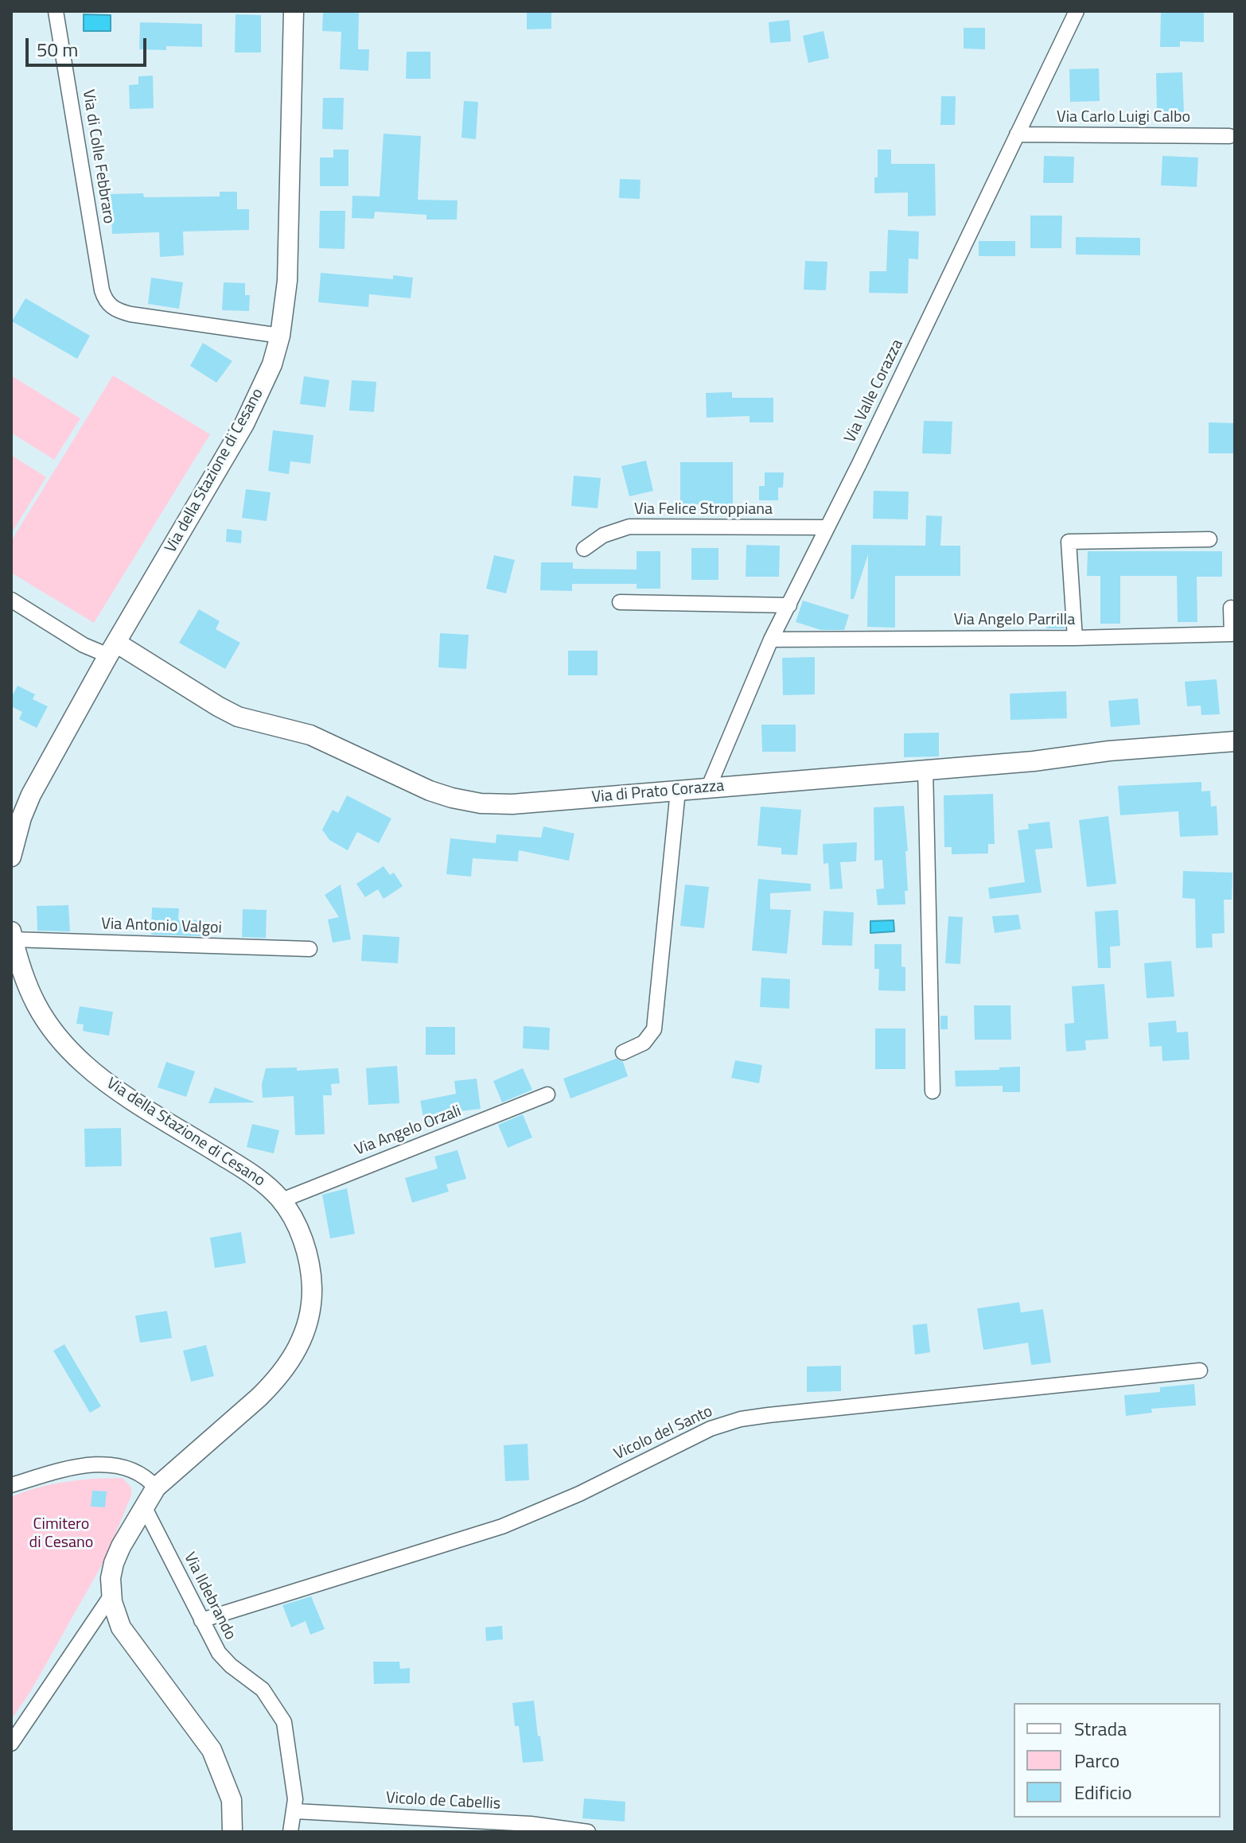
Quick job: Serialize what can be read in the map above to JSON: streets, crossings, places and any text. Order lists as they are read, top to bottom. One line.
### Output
{"streets":{"street":["Via Carlo Luigi Calbo","Via di Colle Febbraro","Via Valle Corazza","Via della Stazione di Cesano","Via Felice Stroppiana","Via Angelo Parrilla","Via di Prato Corazza","Via Antonio Valgoi","Via Angelo Orzali","Vicolo del Santo","Via Ildebrando","Vicolo de Cabellis"]},"crossings":[["Via Carlo Luigi Calbo","Via Valle Corazza"],["Via di Colle Febbraro","Via della Stazione di Cesano"],["Via Valle Corazza","Via Felice Stroppiana"],["Via Valle Corazza","Via Angelo Parrilla"],["Via Valle Corazza","Via di Prato Corazza"],["Via della Stazione di Cesano","Via di Prato Corazza"],["Via della Stazione di Cesano","Via Antonio Valgoi"],["Via della Stazione di Cesano","Via Angelo Orzali"],["Via della Stazione di Cesano","Via Ildebrando"],["Vicolo del Santo","Via Ildebrando"],["Via Ildebrando","Vicolo de Cabellis"]],"parks":["Cimitero di Cesano"],"legend":["Strada","Parco","Edificio"],"scale_bar":"50 m"}
